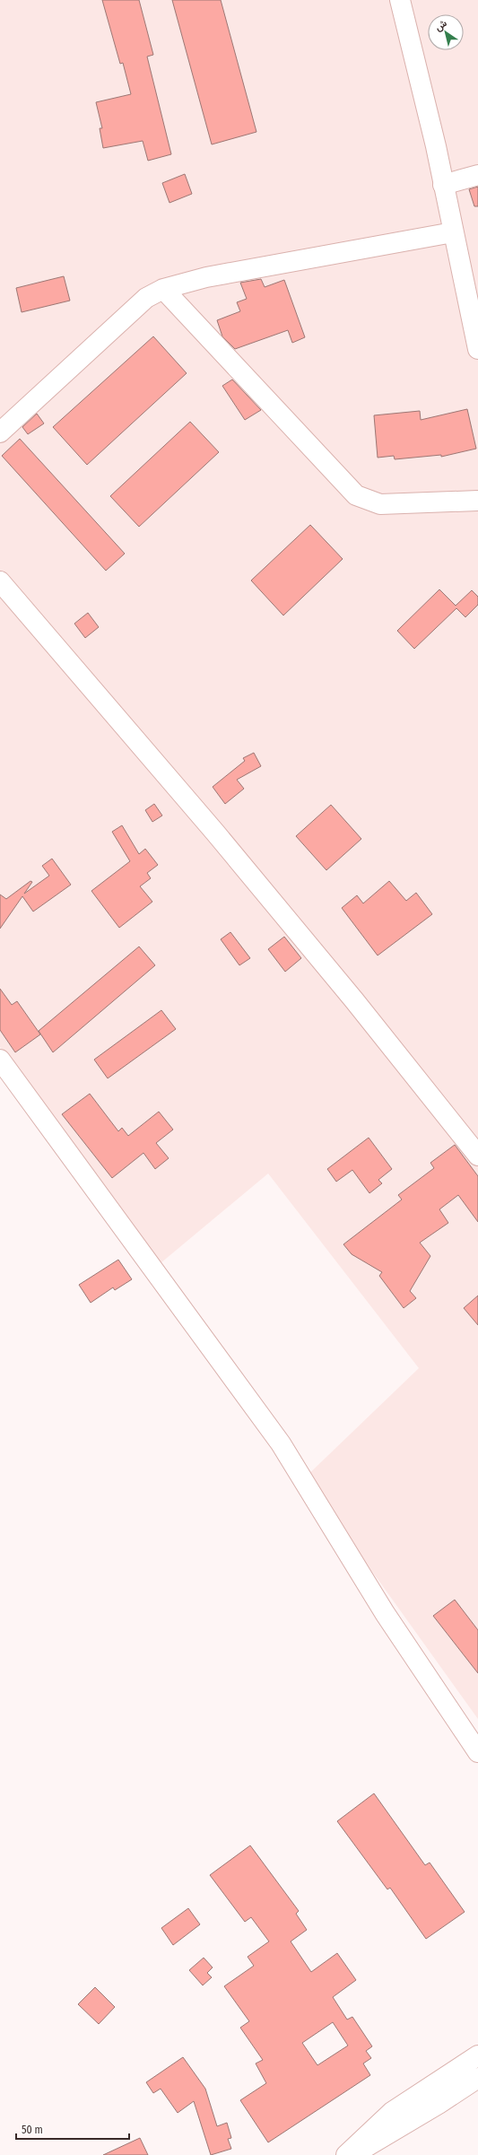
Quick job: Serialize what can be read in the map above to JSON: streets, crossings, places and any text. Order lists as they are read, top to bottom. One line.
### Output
{"scale_bar":"50 m","north":"top left"}
